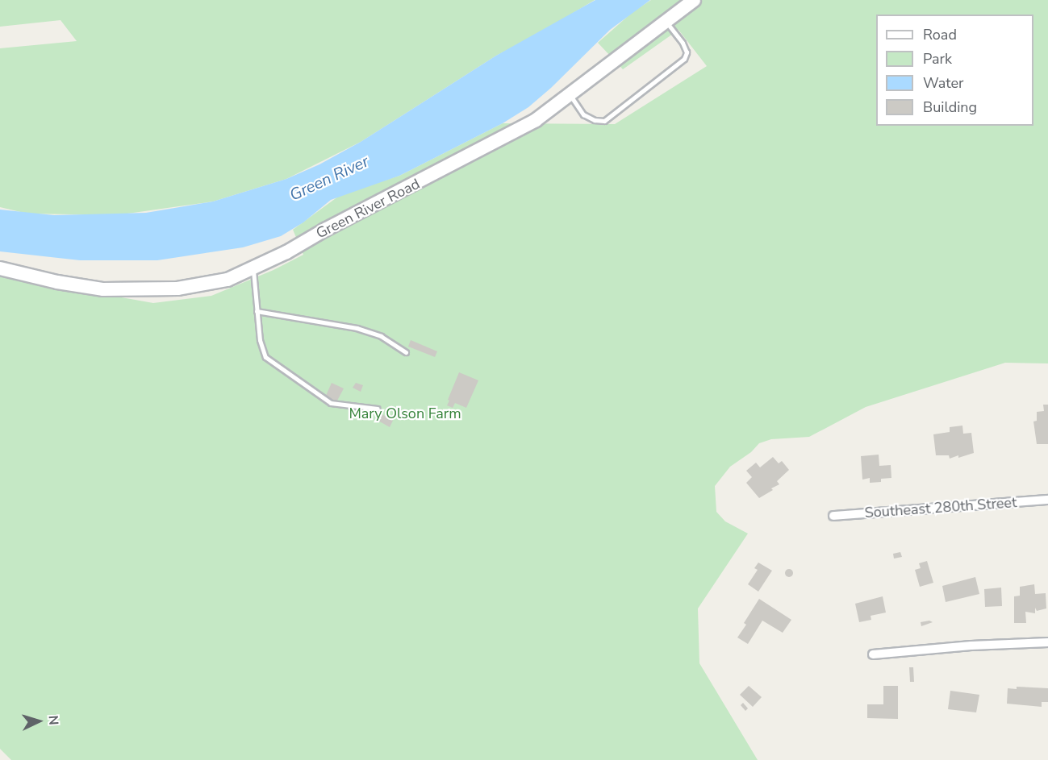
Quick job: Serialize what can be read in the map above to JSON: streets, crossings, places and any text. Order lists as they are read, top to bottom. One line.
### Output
{"streets":{"street":["Green River Road","Southeast 280th Street"]},"water":["Green River"],"parks":["Mary Olson Farm"],"legend":["Road","Park","Water","Building"],"north":"right"}
